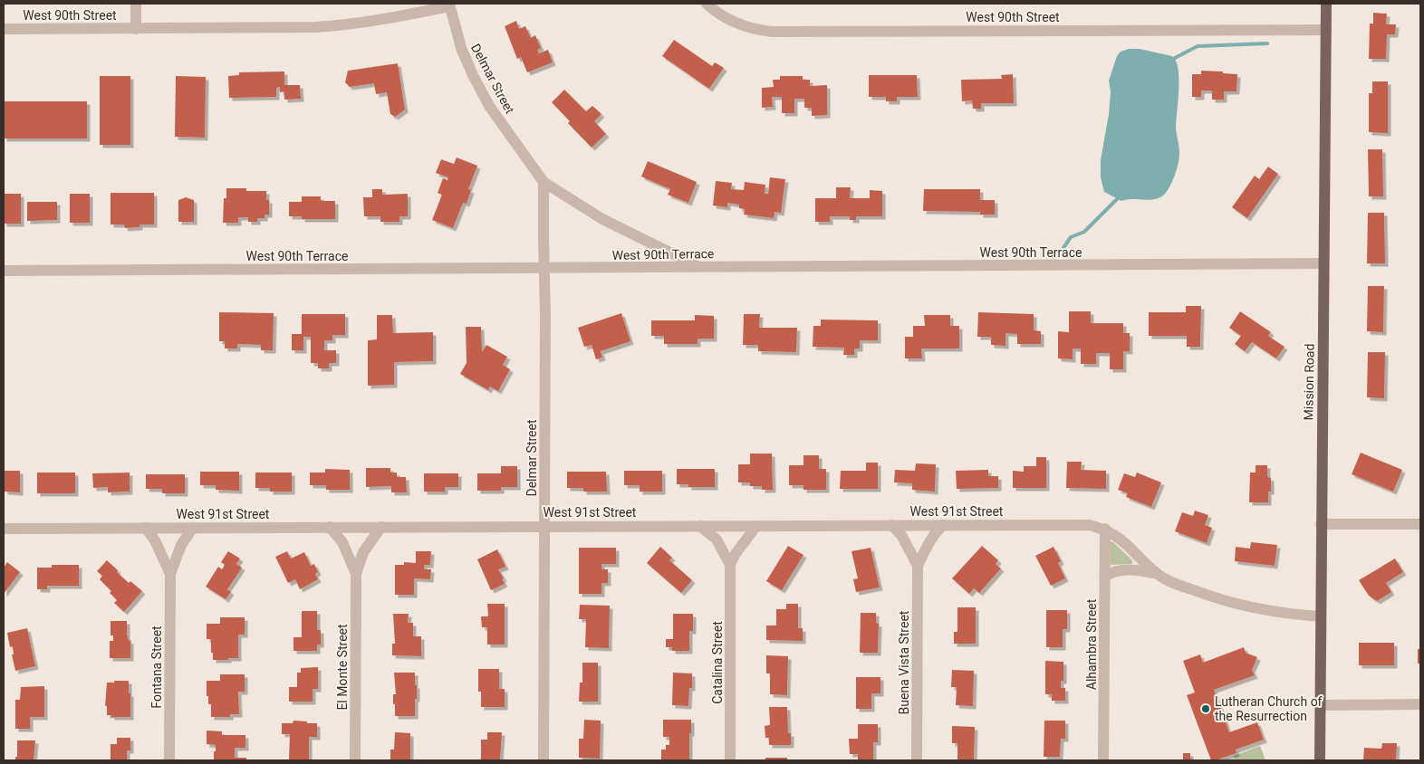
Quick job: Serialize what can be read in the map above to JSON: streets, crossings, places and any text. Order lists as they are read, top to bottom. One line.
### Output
{"streets":{"main road":["Mission Road"],"street":["West 90th Street","Delmar Street","West 90th Terrace","West 91st Street","Alhambra Street","Catalina Street","Buena Vista Street","Fontana Street","El Monte Street"]},"crossings":[["West 90th Street","Delmar Street"],["West 90th Street","Mission Road"],["Delmar Street","West 90th Terrace"],["Delmar Street","West 91st Street"],["West 90th Terrace","Mission Road"],["Mission Road","West 91st Street"],["West 91st Street","Alhambra Street"],["West 91st Street","Catalina Street"],["West 91st Street","Buena Vista Street"],["West 91st Street","Fontana Street"],["West 91st Street","El Monte Street"]],"places":["Lutheran Church of the Resurrection"]}
